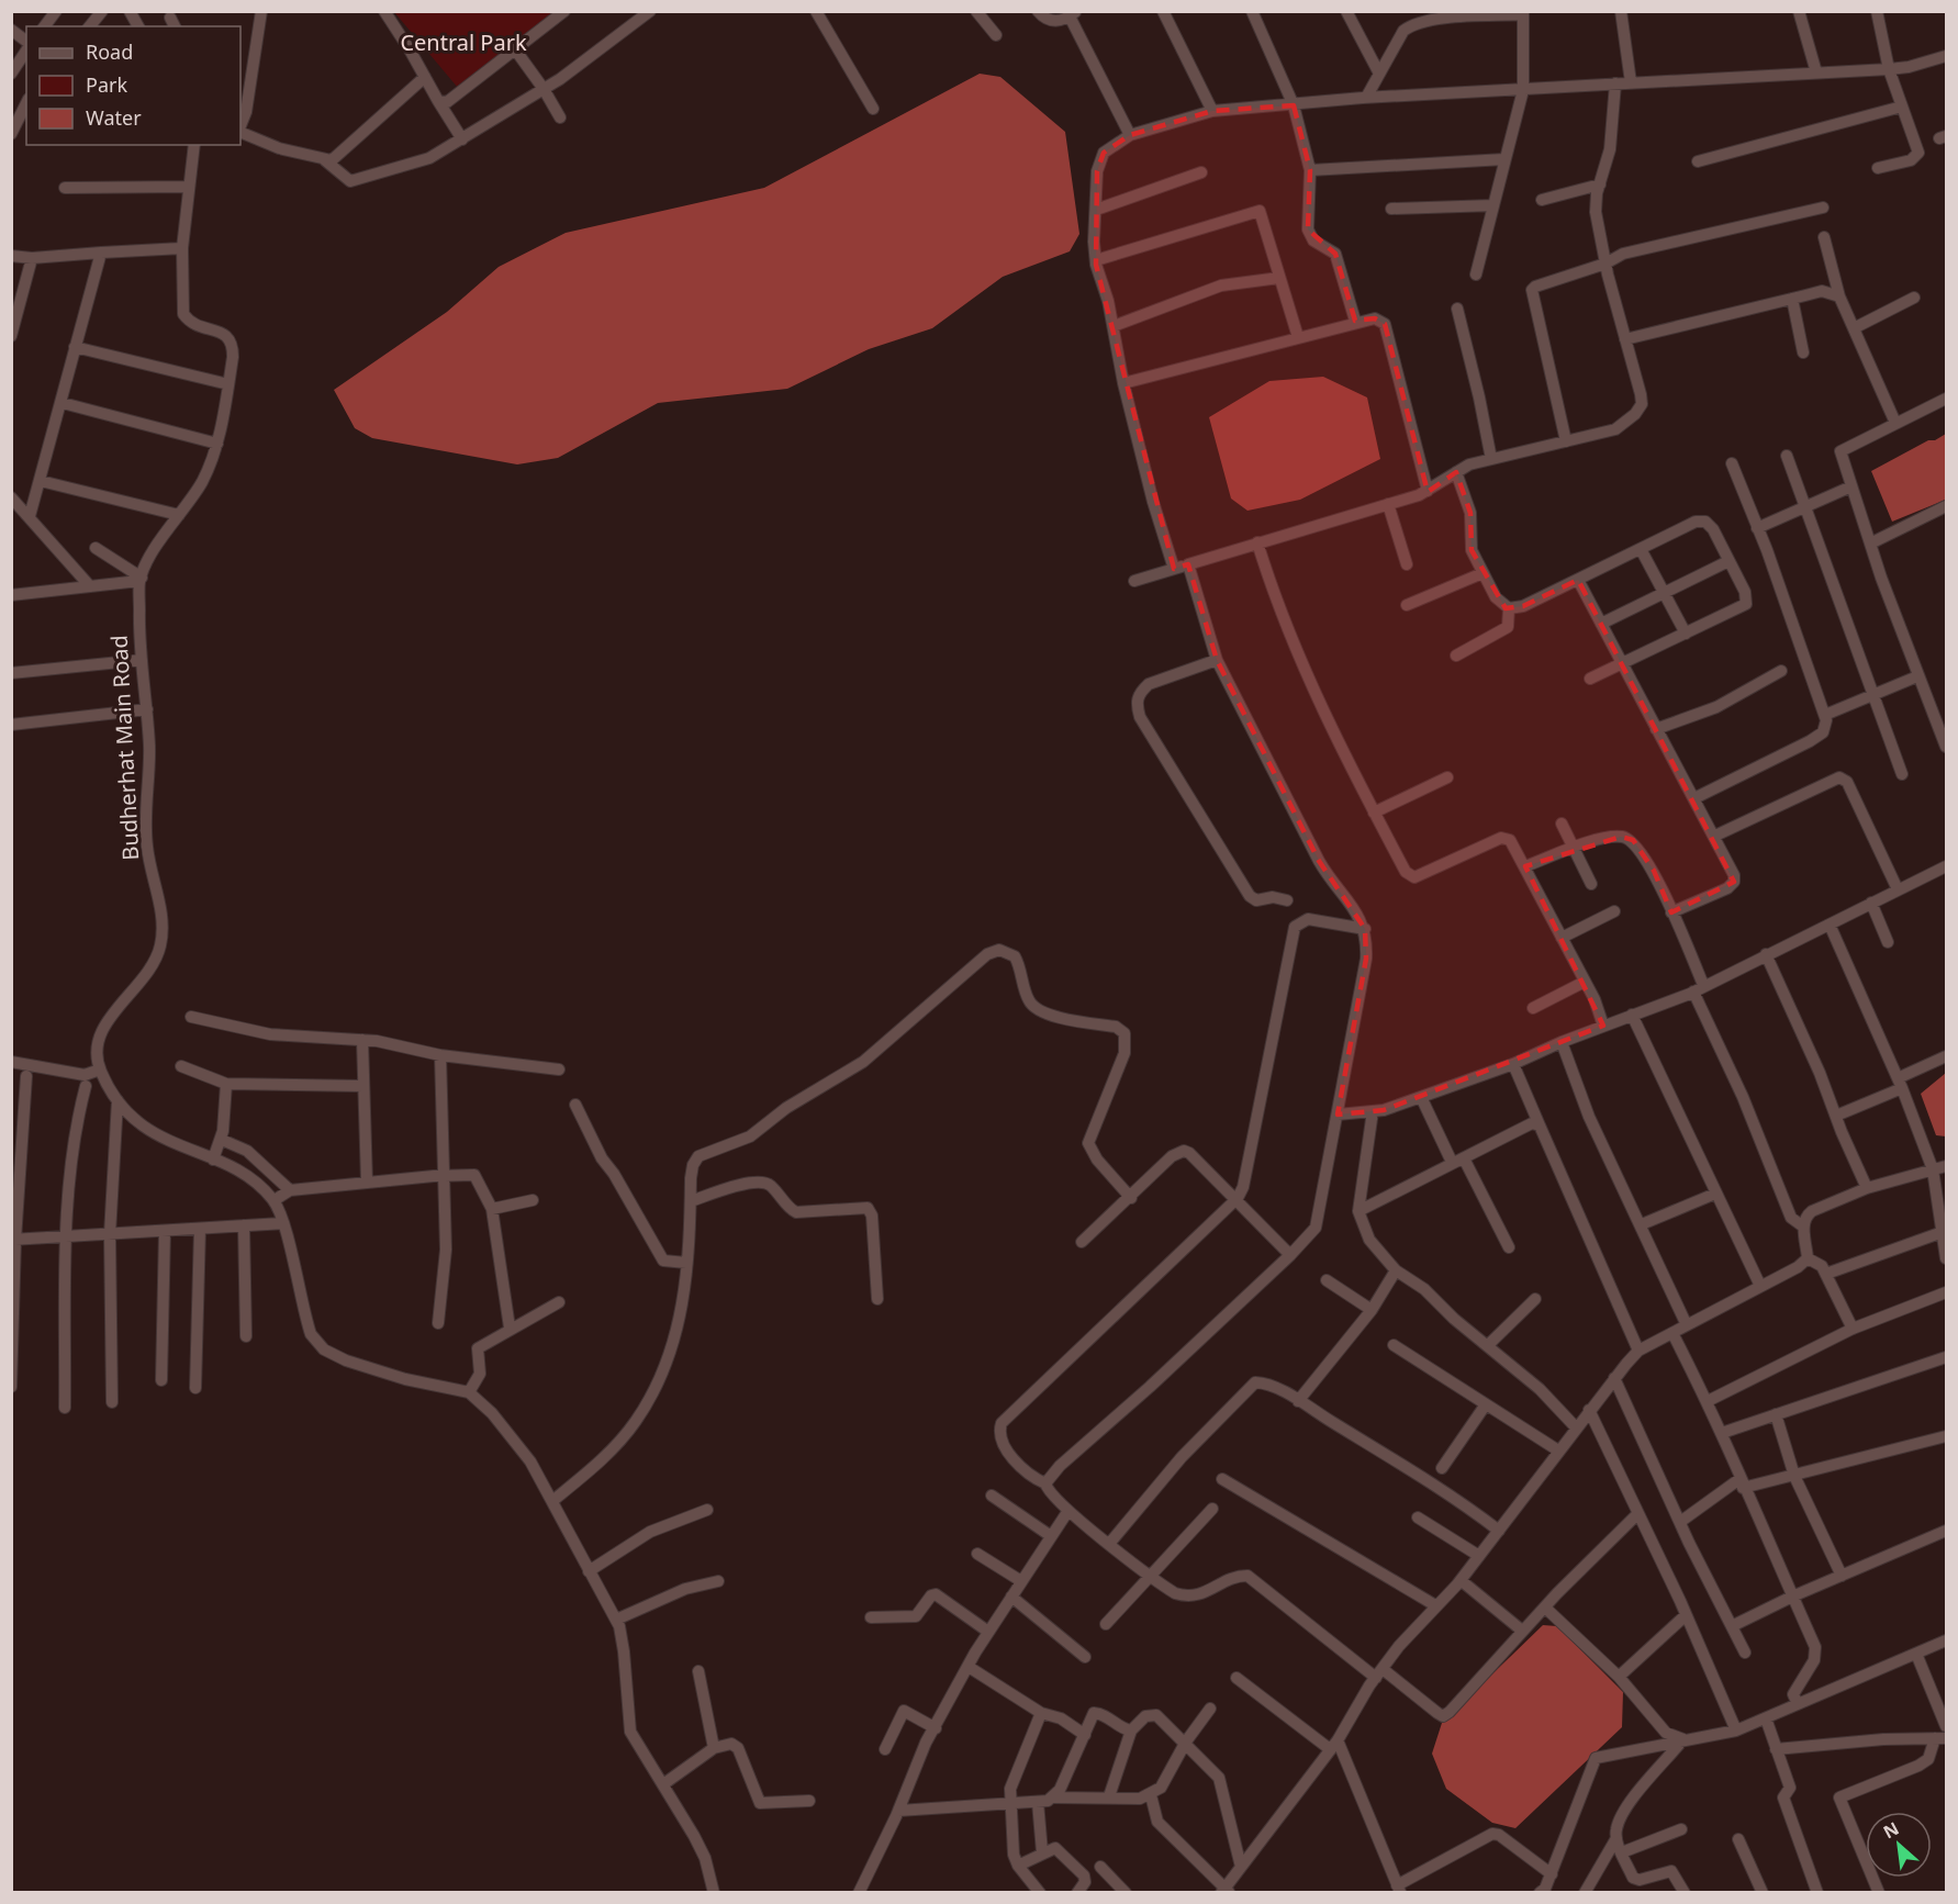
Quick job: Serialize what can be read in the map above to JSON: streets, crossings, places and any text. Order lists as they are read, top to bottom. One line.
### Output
{"streets":{"street":["Budherhat Main Road"]},"parks":["Central Park"],"legend":["Road","Park","Water"],"north":"top left"}
